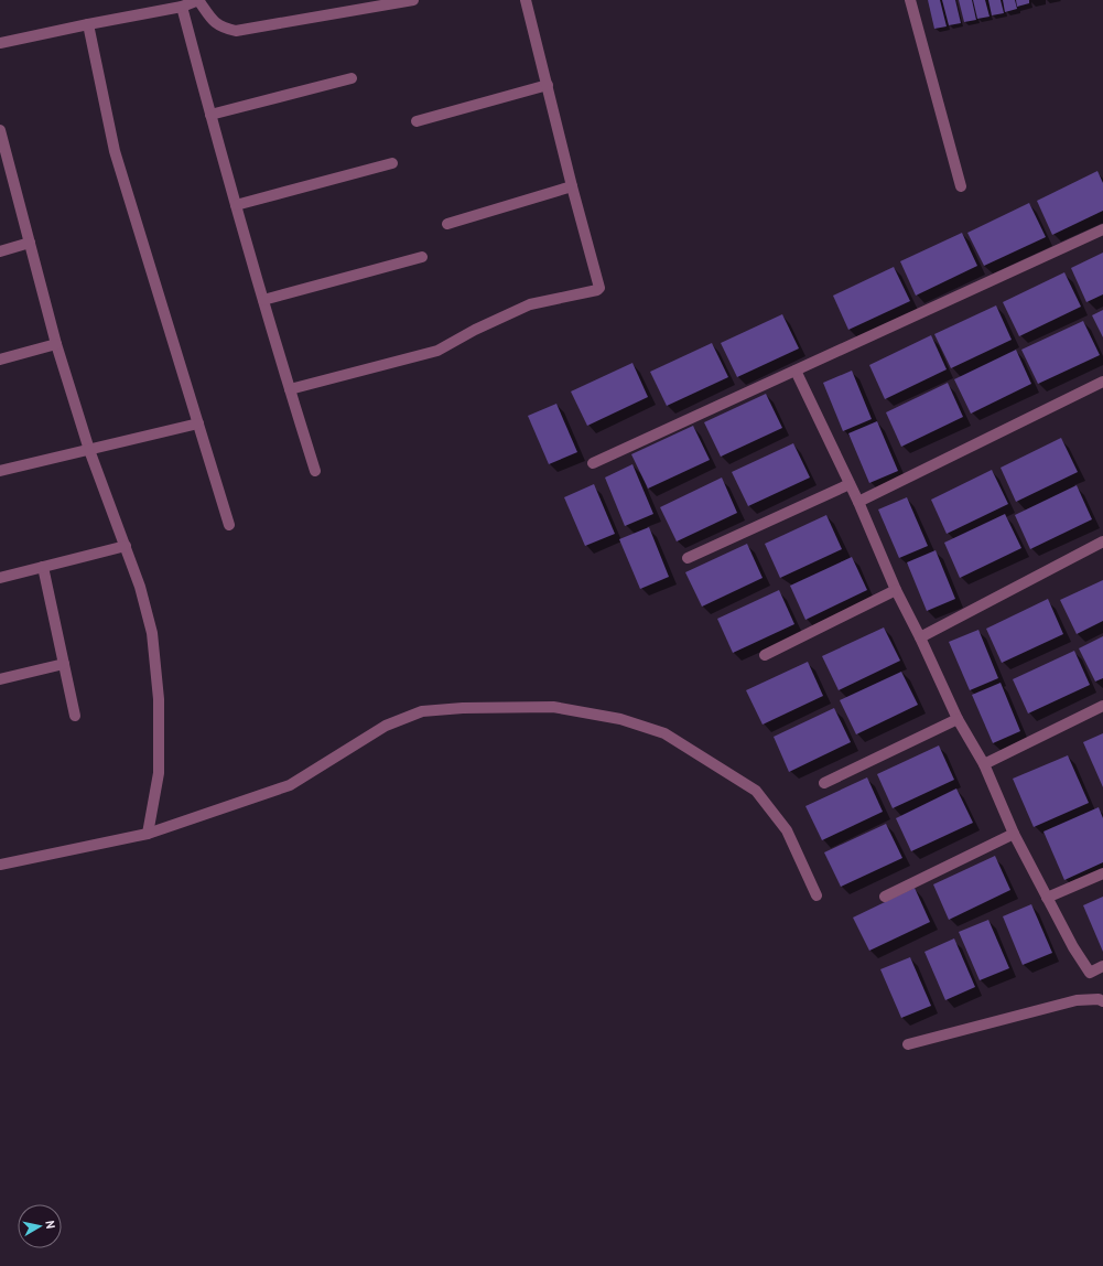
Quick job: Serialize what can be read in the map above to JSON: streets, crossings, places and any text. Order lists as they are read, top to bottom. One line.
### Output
{"north":"right"}
